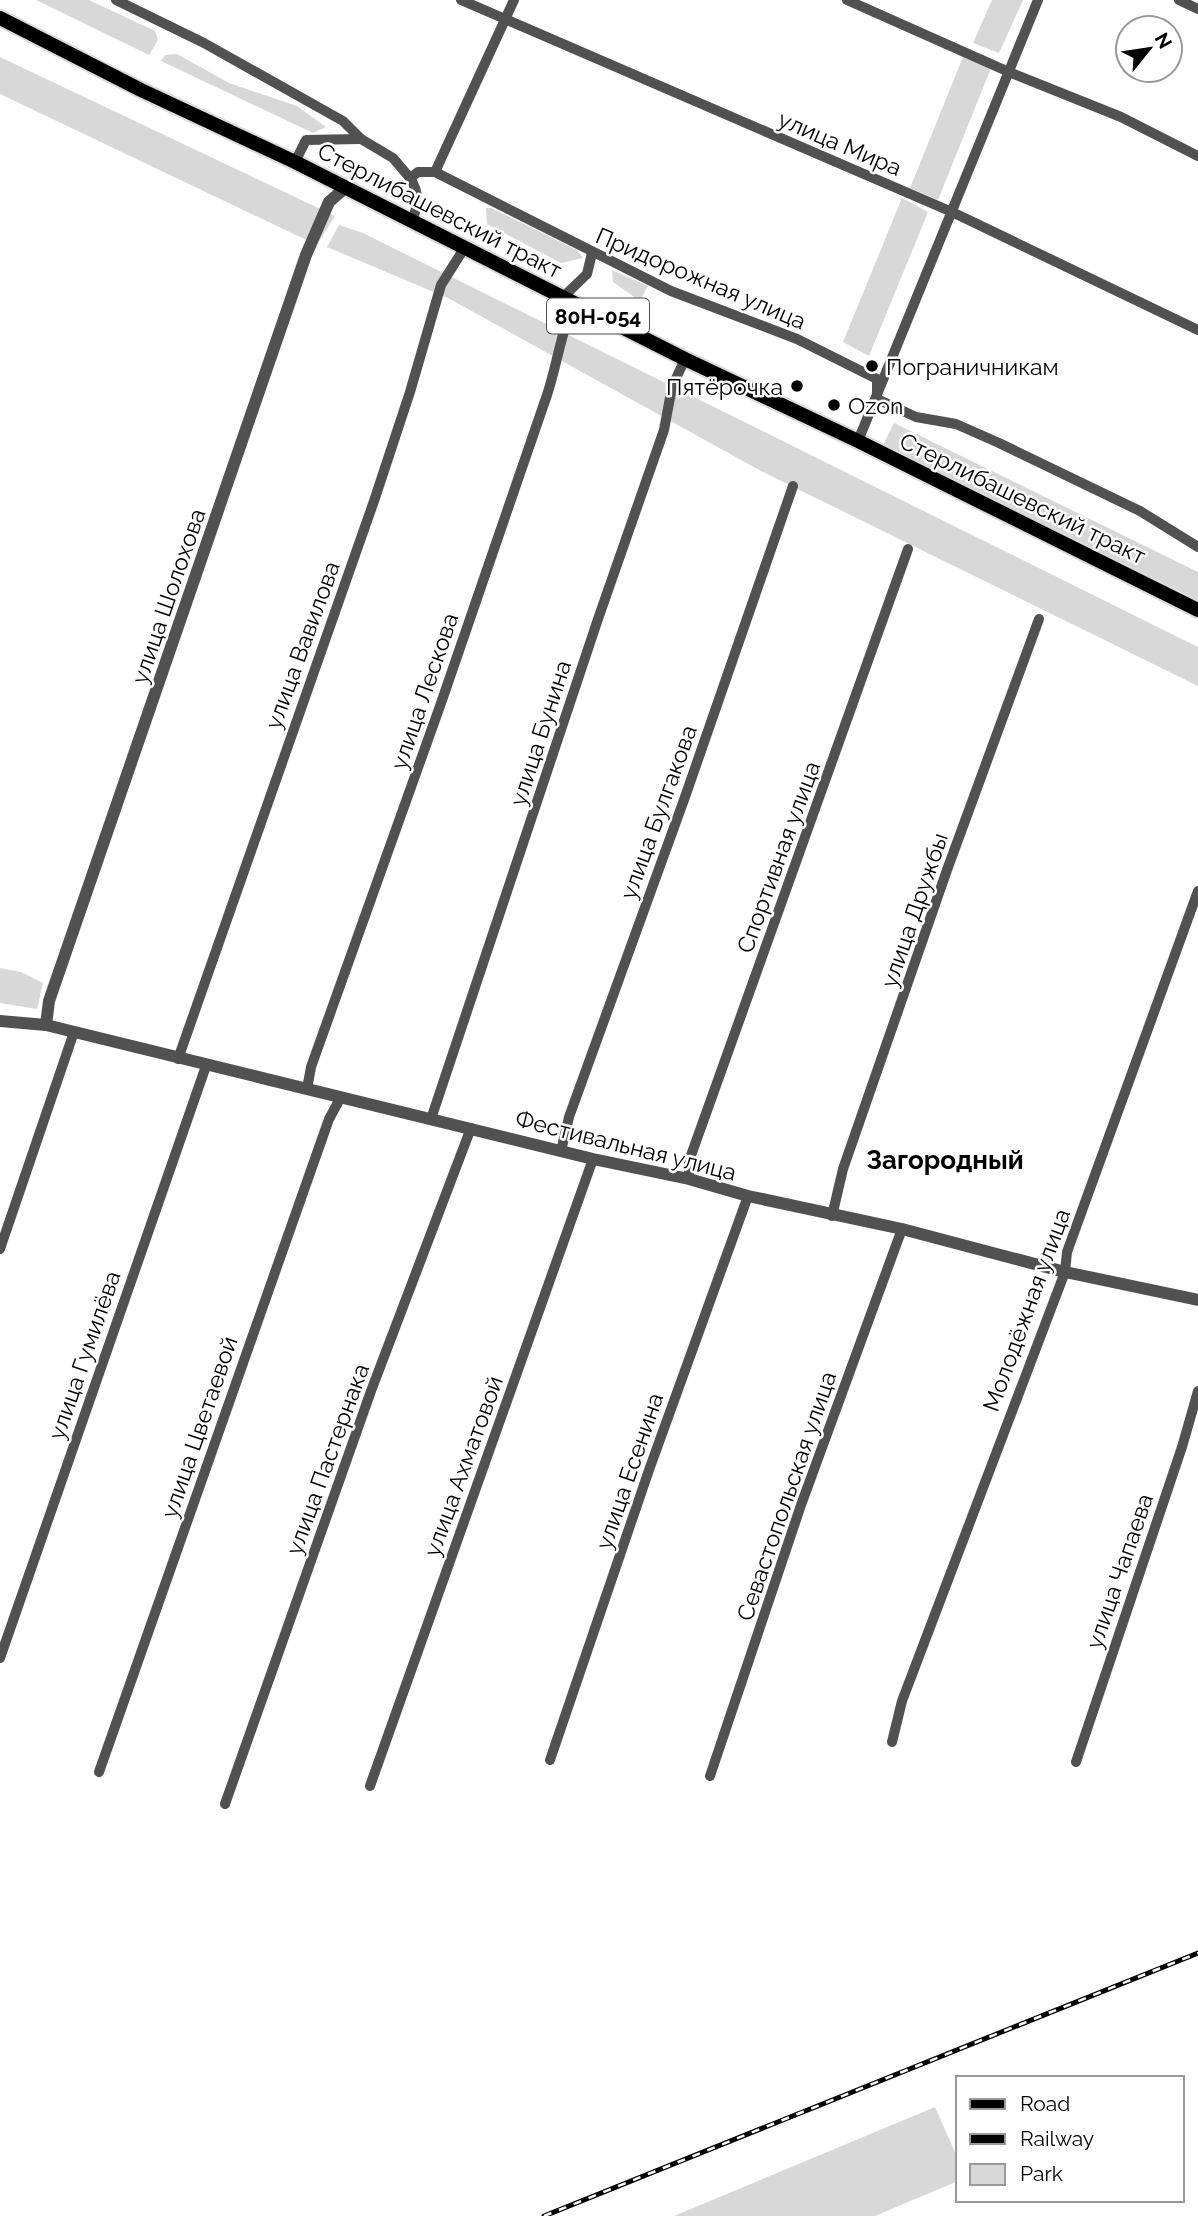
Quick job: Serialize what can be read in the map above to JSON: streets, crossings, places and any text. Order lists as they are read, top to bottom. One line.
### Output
{"streets":{"main road":["Стерлибашевский тракт","80Н-054"],"street":["улица Мира","Придорожная улица","улица Шолохова","улица Вавилова","улица Лескова","улица Бунина","улица Булгакова","Спортивная улица","улица Дружбы","Фестивальная улица","Молодёжная улица","улица Гумилёва","улица Цветаевой","улица Пастернака","улица Ахматовой","улица Есенина","Севастопольская улица","улица Чапаева"]},"crossings":[["Стерлибашевский тракт","улица Шолохова"],["Стерлибашевский тракт","улица Вавилова"],["Стерлибашевский тракт","улица Лескова"],["Стерлибашевский тракт","улица Бунина"],["улица Шолохова","Фестивальная улица"],["улица Вавилова","Фестивальная улица"],["улица Лескова","Фестивальная улица"],["улица Бунина","Фестивальная улица"],["улица Булгакова","Фестивальная улица"],["Спортивная улица","Фестивальная улица"],["улица Дружбы","Фестивальная улица"],["Фестивальная улица","Молодёжная улица"],["Фестивальная улица","улица Гумилёва"],["Фестивальная улица","улица Цветаевой"],["Фестивальная улица","улица Пастернака"],["Фестивальная улица","улица Ахматовой"],["Фестивальная улица","улица Есенина"],["Фестивальная улица","Севастопольская улица"]],"districts":["Загородный"],"places":["Пограничникам","Пятёрочка","Ozon"],"legend":["Road","Railway","Park"],"north":"top right"}
